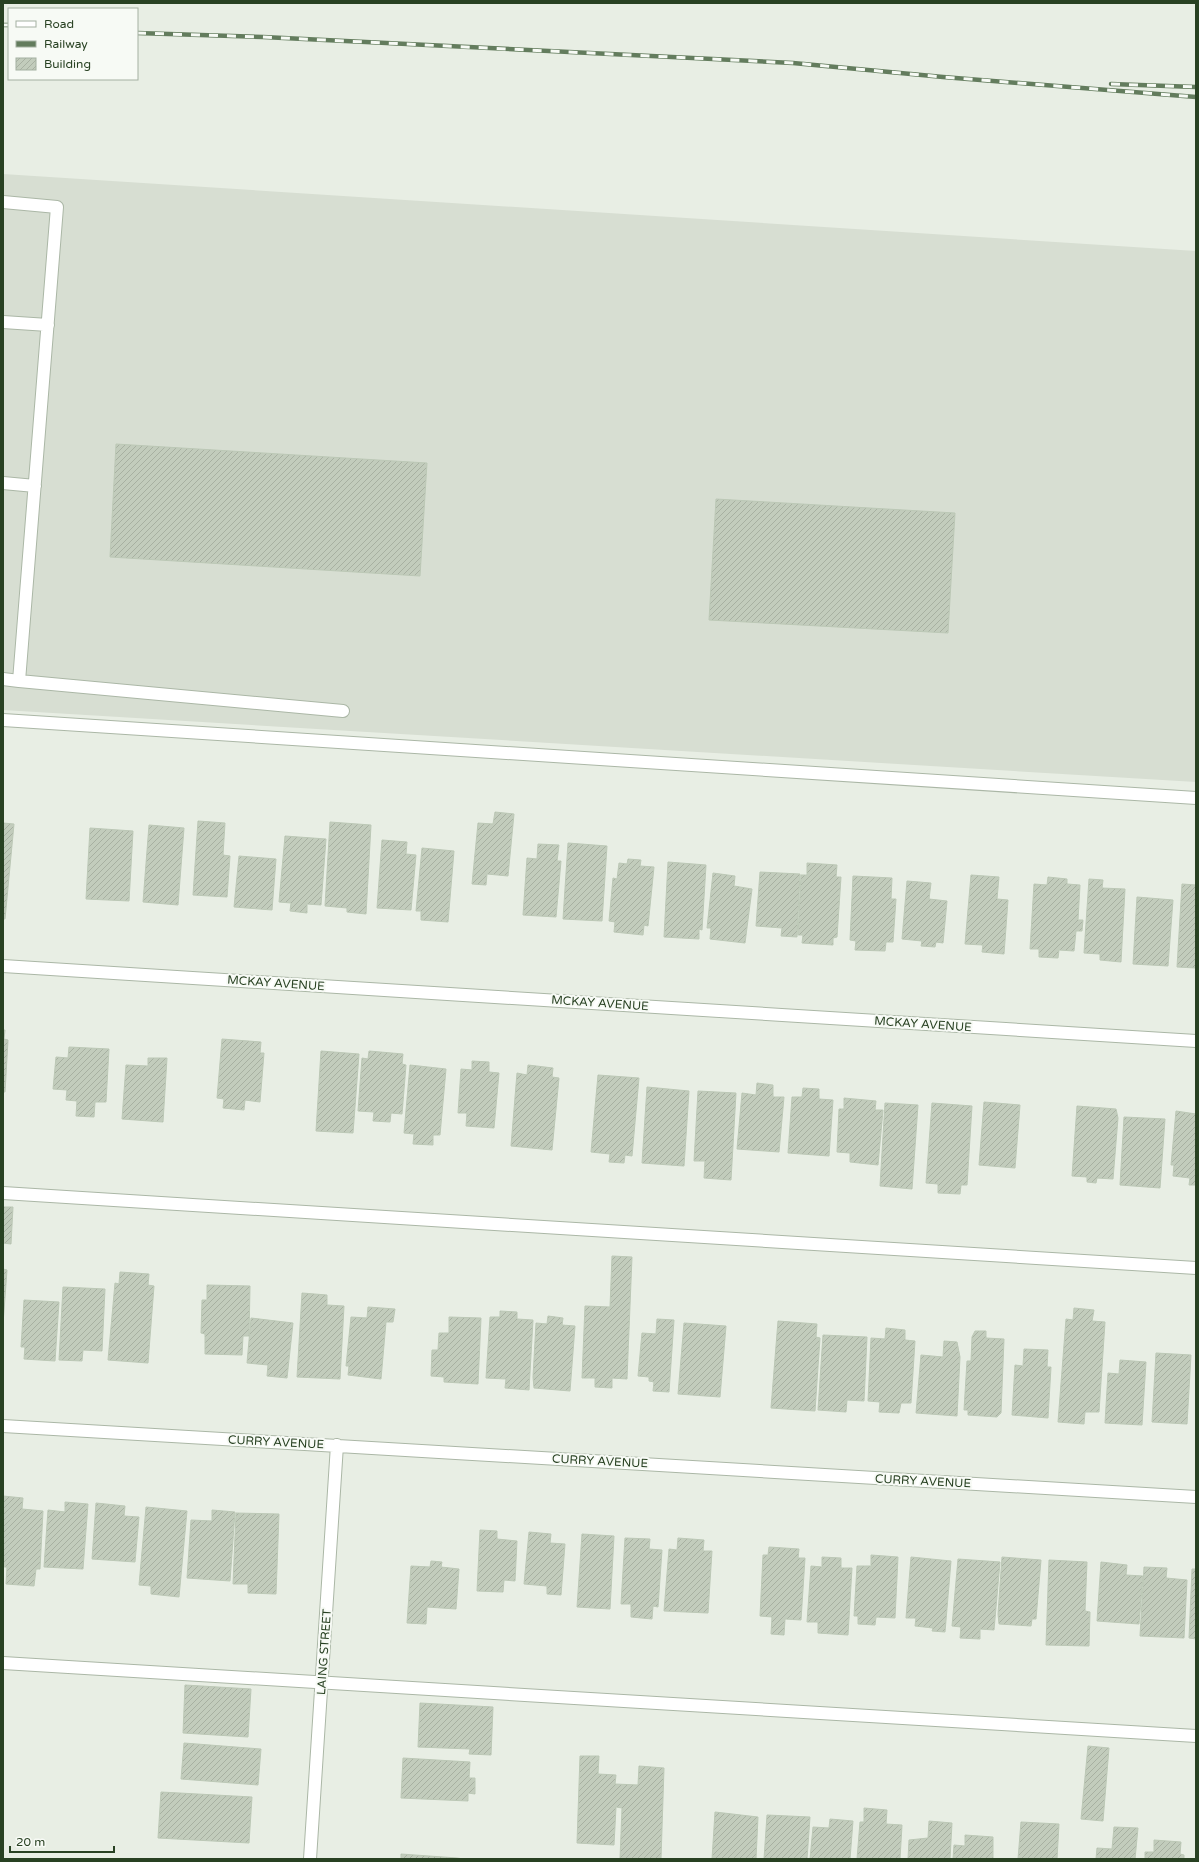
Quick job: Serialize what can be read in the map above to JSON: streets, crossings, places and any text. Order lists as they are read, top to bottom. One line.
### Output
{"streets":{"street":["MCKAY AVENUE","CURRY AVENUE","LAING STREET"]},"crossings":[["CURRY AVENUE","LAING STREET"]],"legend":["Road","Railway","Building"],"scale_bar":"20 m"}
